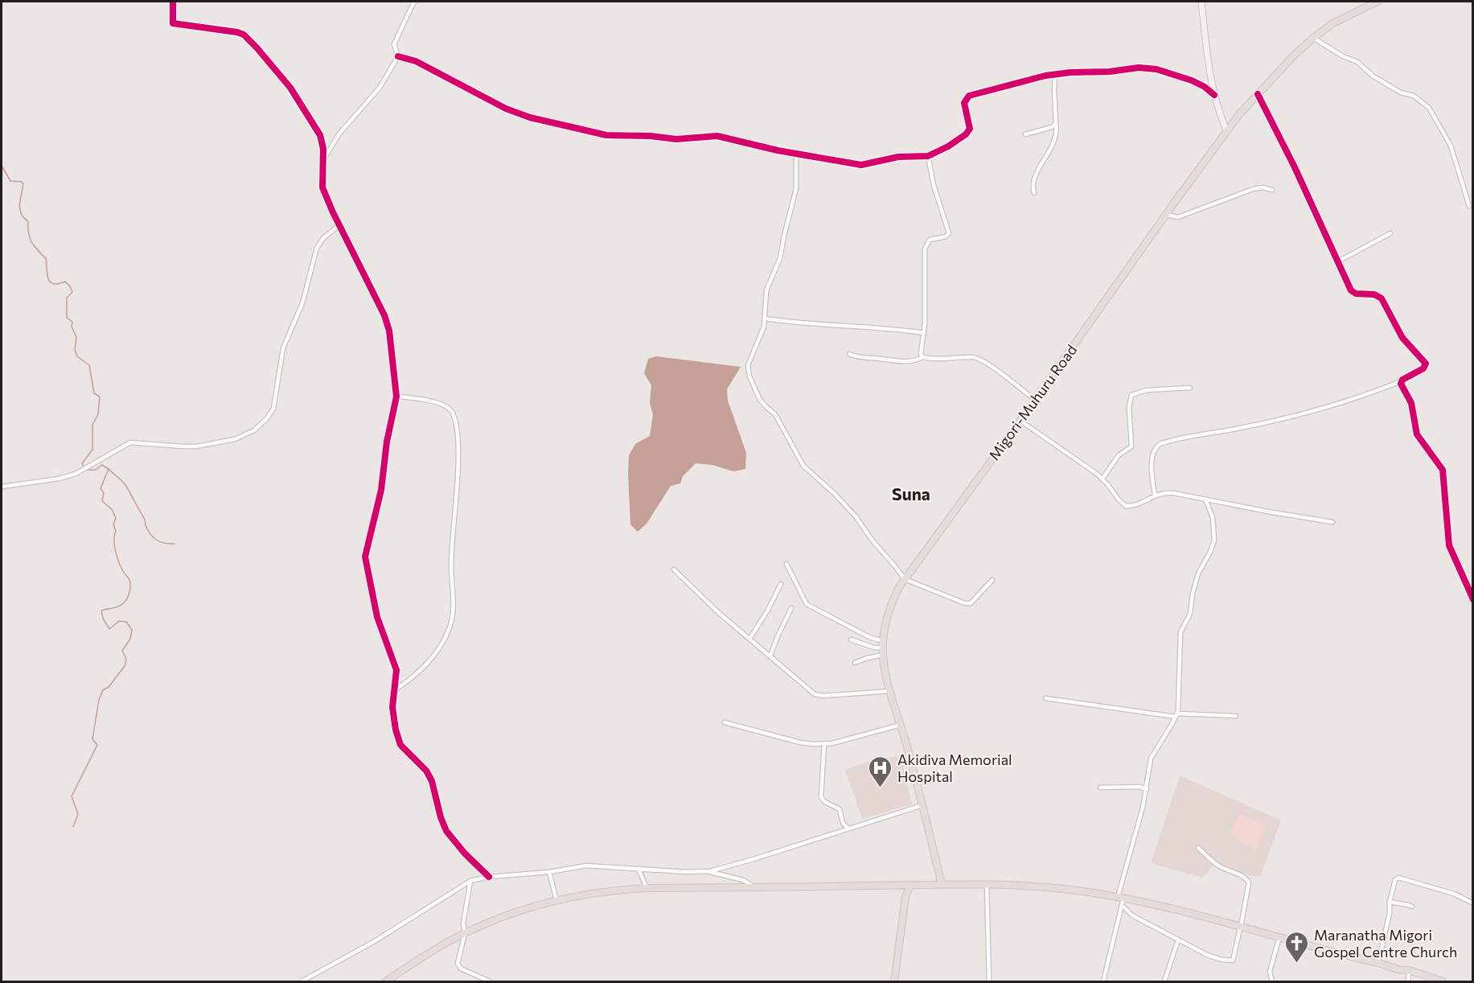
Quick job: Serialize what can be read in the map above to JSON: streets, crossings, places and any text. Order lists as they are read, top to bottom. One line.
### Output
{"streets":{"highway":["Migori-Muhuru Road"]},"districts":["Suna"],"places":{"hospital":["Akidiva Memorial Hospital"],"church":["Maranatha Migori Gospel Centre Church"]}}
